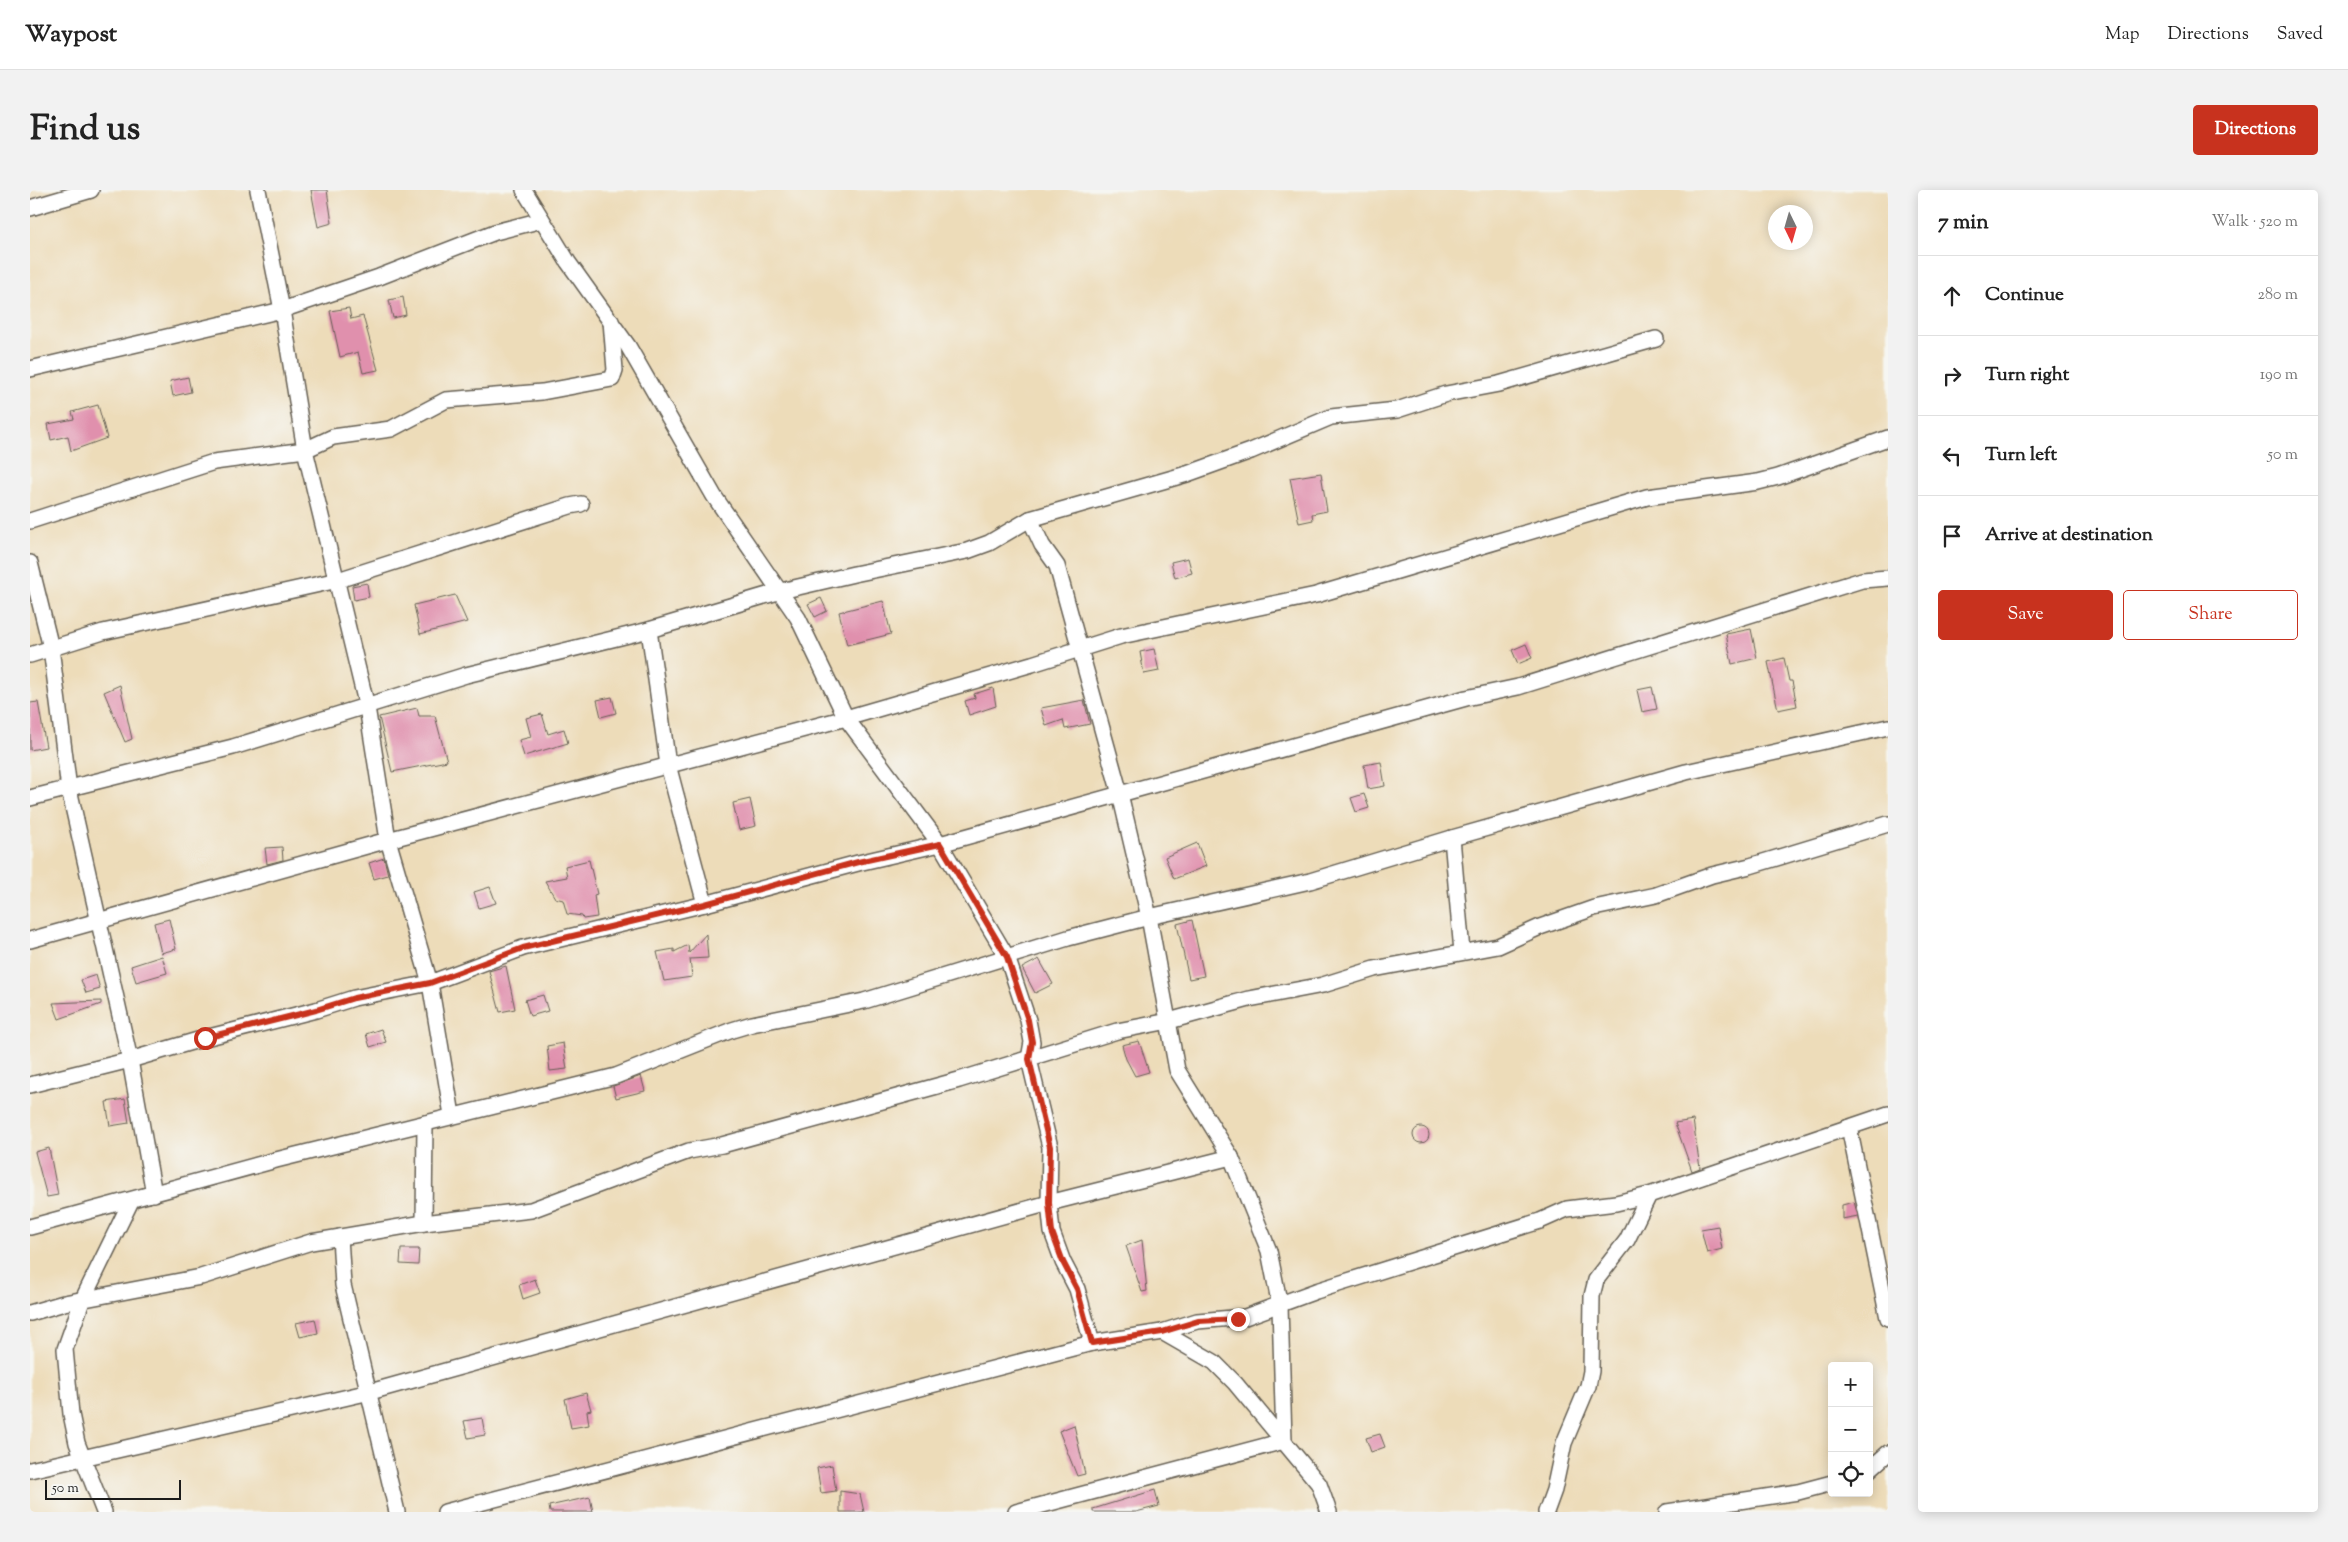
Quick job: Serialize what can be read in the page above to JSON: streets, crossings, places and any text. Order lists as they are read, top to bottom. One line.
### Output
{"scale_bar":"50 m","north":"bottom","page":{"header":"Waypost","nav":["Map","Directions","Saved"],"title":"Find us","buttons":["Directions",["Save","Share"]],"heading":["7 min","Walk · 520 m"],"list":[["Continue","280 m"],["Turn right","190 m"],["Turn left","50 m"],"Arrive at destination"],"map_buttons":["+","−"],"scale":"50 m"}}
